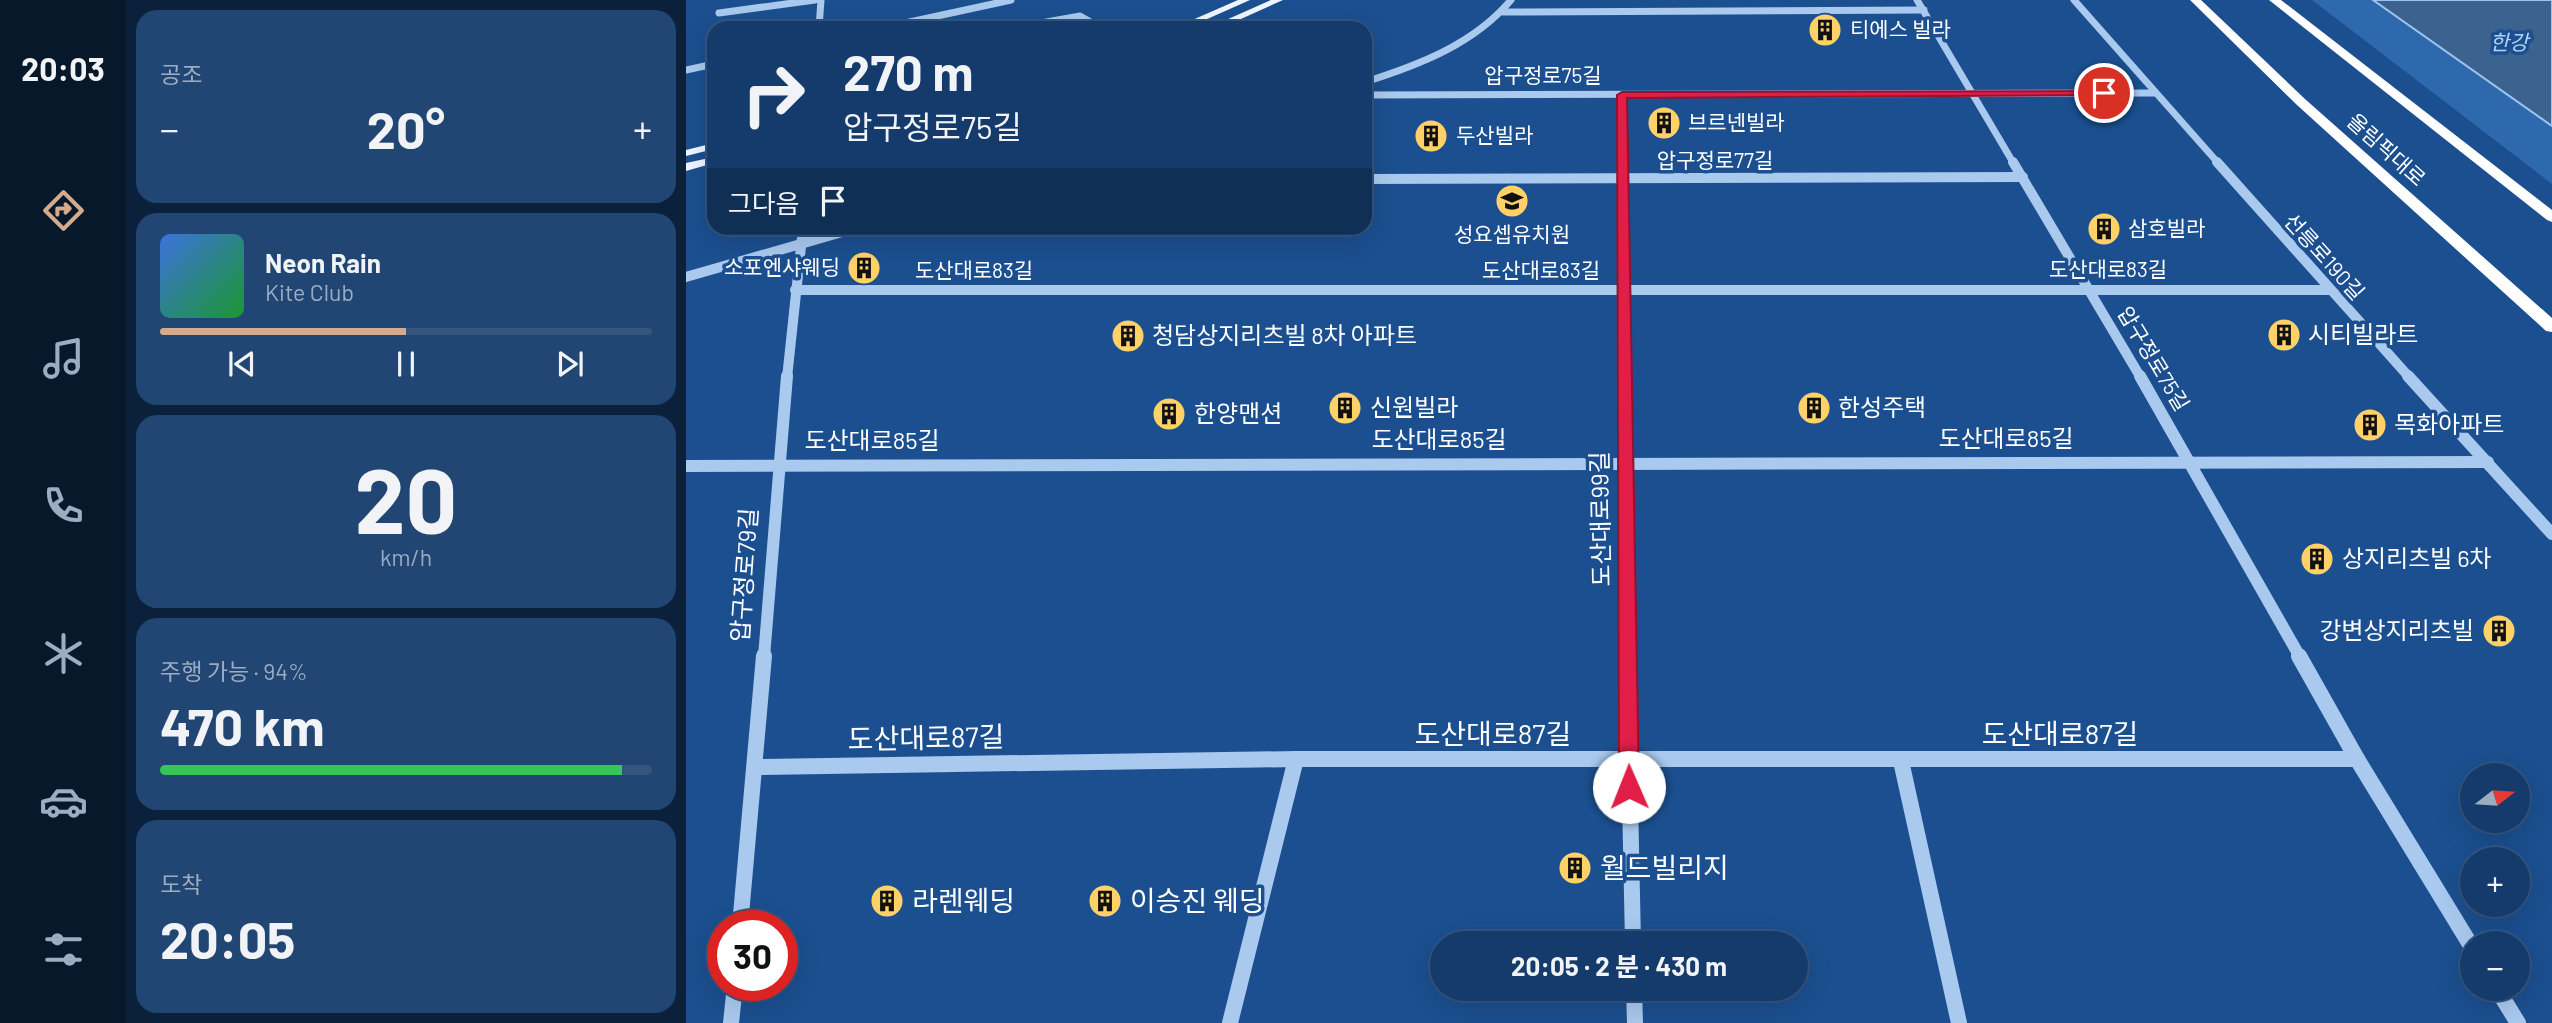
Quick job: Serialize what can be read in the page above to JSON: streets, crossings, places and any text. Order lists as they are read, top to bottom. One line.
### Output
{"streets":{"highway":["올림픽대로"],"street":["압구정로75길","압구정로77길","선릉로190길","도산대로83길","도산대로85길","도산대로99길","압구정로79길","도산대로87길"]},"crossings":[["압구정로75길","압구정로77길"],["압구정로75길","선릉로190길"],["압구정로75길","도산대로83길"],["압구정로75길","도산대로85길"],["압구정로75길","도산대로99길"],["압구정로77길","도산대로99길"],["선릉로190길","도산대로83길"],["선릉로190길","도산대로85길"],["도산대로83길","도산대로99길"],["도산대로83길","압구정로79길"],["도산대로85길","도산대로99길"],["도산대로85길","압구정로79길"],["도산대로99길","도산대로87길"],["압구정로79길","도산대로87길"]],"water":["한강"],"places":{"building":["티에스 빌라","브르넨빌라","두산빌라","삼호빌라","소포엔샤웨딩","시티빌라트","청담상지리츠빌 8차 아파트","신원빌라","한성주택","한양맨션","목화아파트","상지리츠빌 6차","강변상지리츠빌","월드빌리지","라렌웨딩","이승진 웨딩"],"school or university":["성요셉유치원"]},"north":"right","page":{"tabs":"20:03","tile":["공조",["20","km/h"],["주행 가능 · 94%","470 km"],["도착","20:05"]],"turn":["270 m","압구정로75길"],"heat":["−","20°","+"],"then":"그다음","song":["Neon Rain","Kite Club"],"map_buttons":["+","−"],"limit":"30","trip":"20:05 · 2 분 · 430 m"}}
